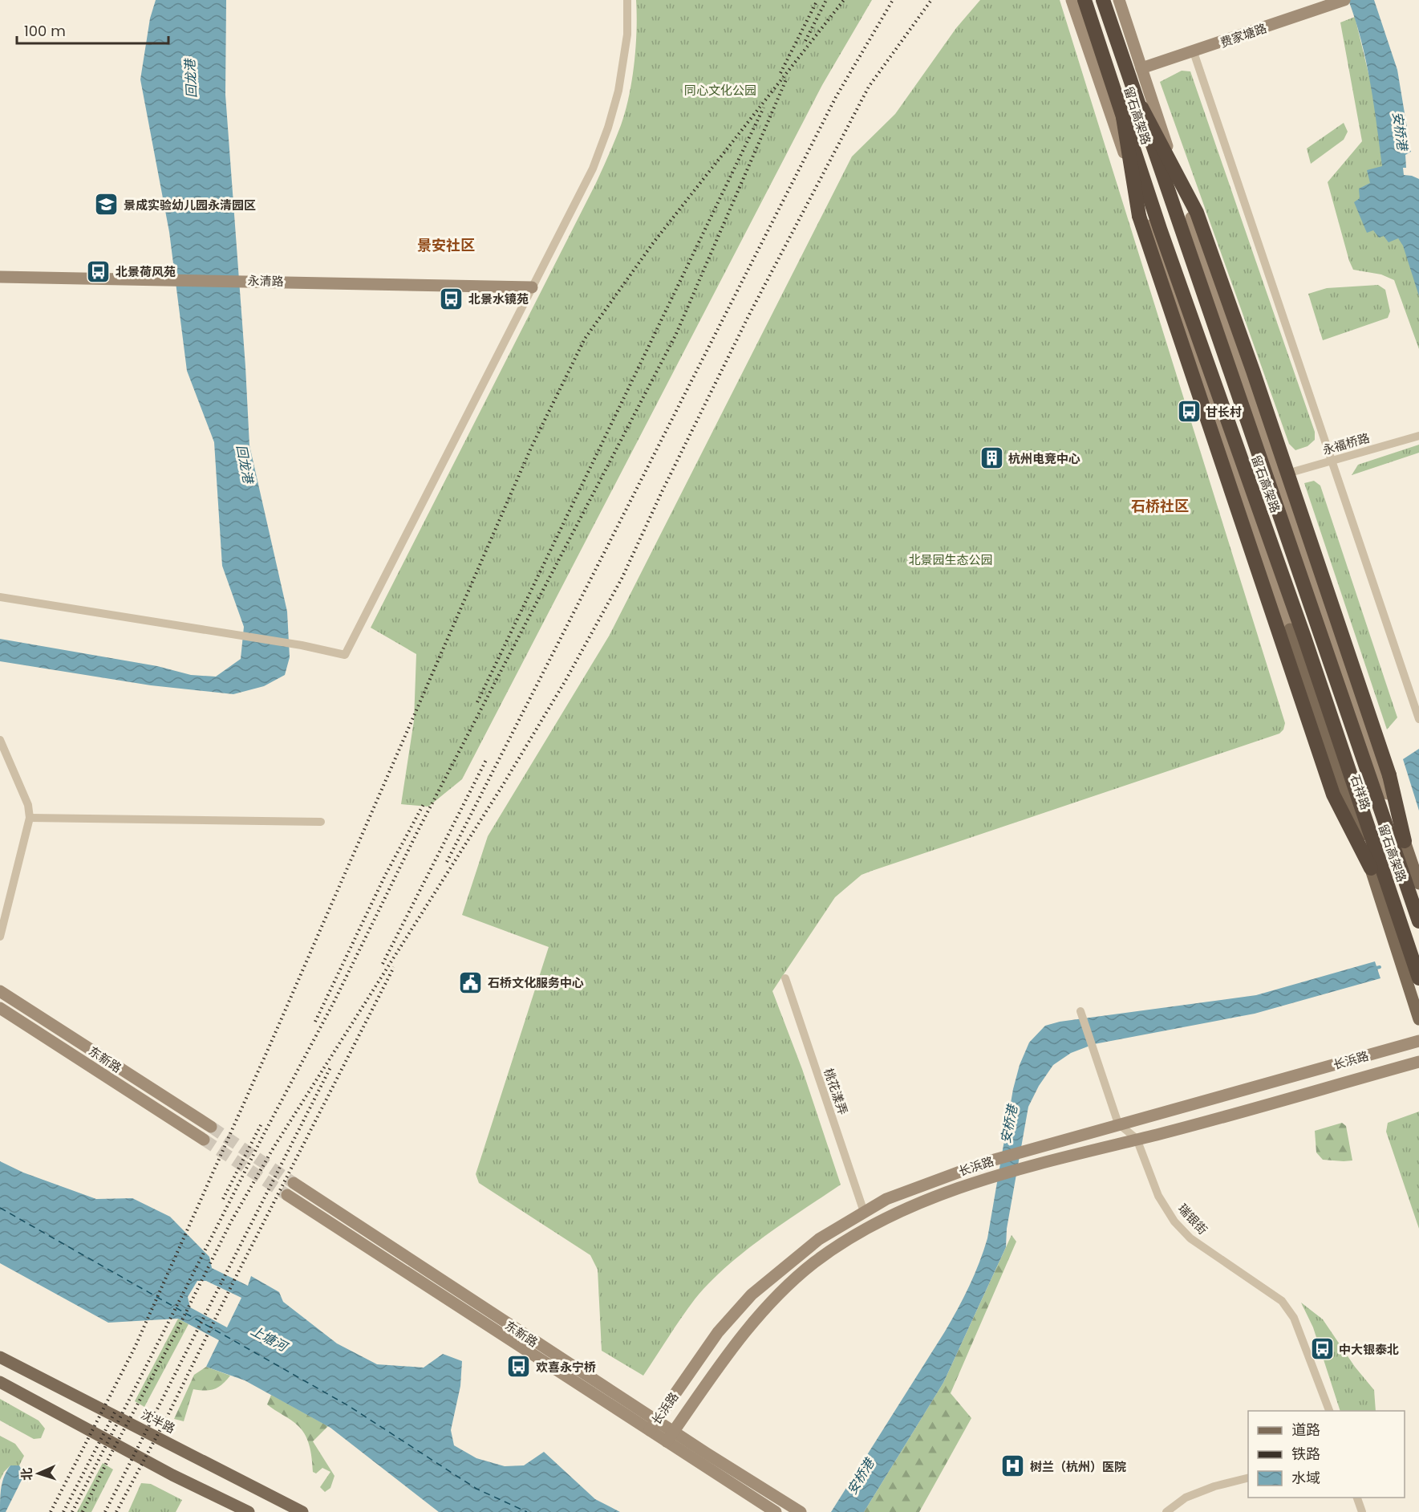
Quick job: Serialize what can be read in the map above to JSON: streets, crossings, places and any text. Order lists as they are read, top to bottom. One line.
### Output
{"streets":{"highway":["留石高架路"],"main road":["费家塘路","永清路","石祥路","东新路","长浜路","沈半路"],"street":["永福桥路","桃花漾弄","瑞银街"]},"crossings":[["东新路","长浜路"],["长浜路","桃花漾弄"],["长浜路","瑞银街"]],"districts":["景安社区","石桥社区"],"water":["回龙港","安桥港","上塘河"],"parks":["同心文化公园","北景园生态公园"],"places":{"school or university":["景成实验幼儿园永清园区"],"bus stop":["北景荷风苑","北景水镜苑","甘长村","中大银泰北","欢喜永宁桥"],"building":["杭州电竞中心"],"public building":["石桥文化服务中心"],"hospital":["树兰（杭州）医院"]},"legend":["道路","铁路","水域"],"scale_bar":"100 m","north":"left"}
